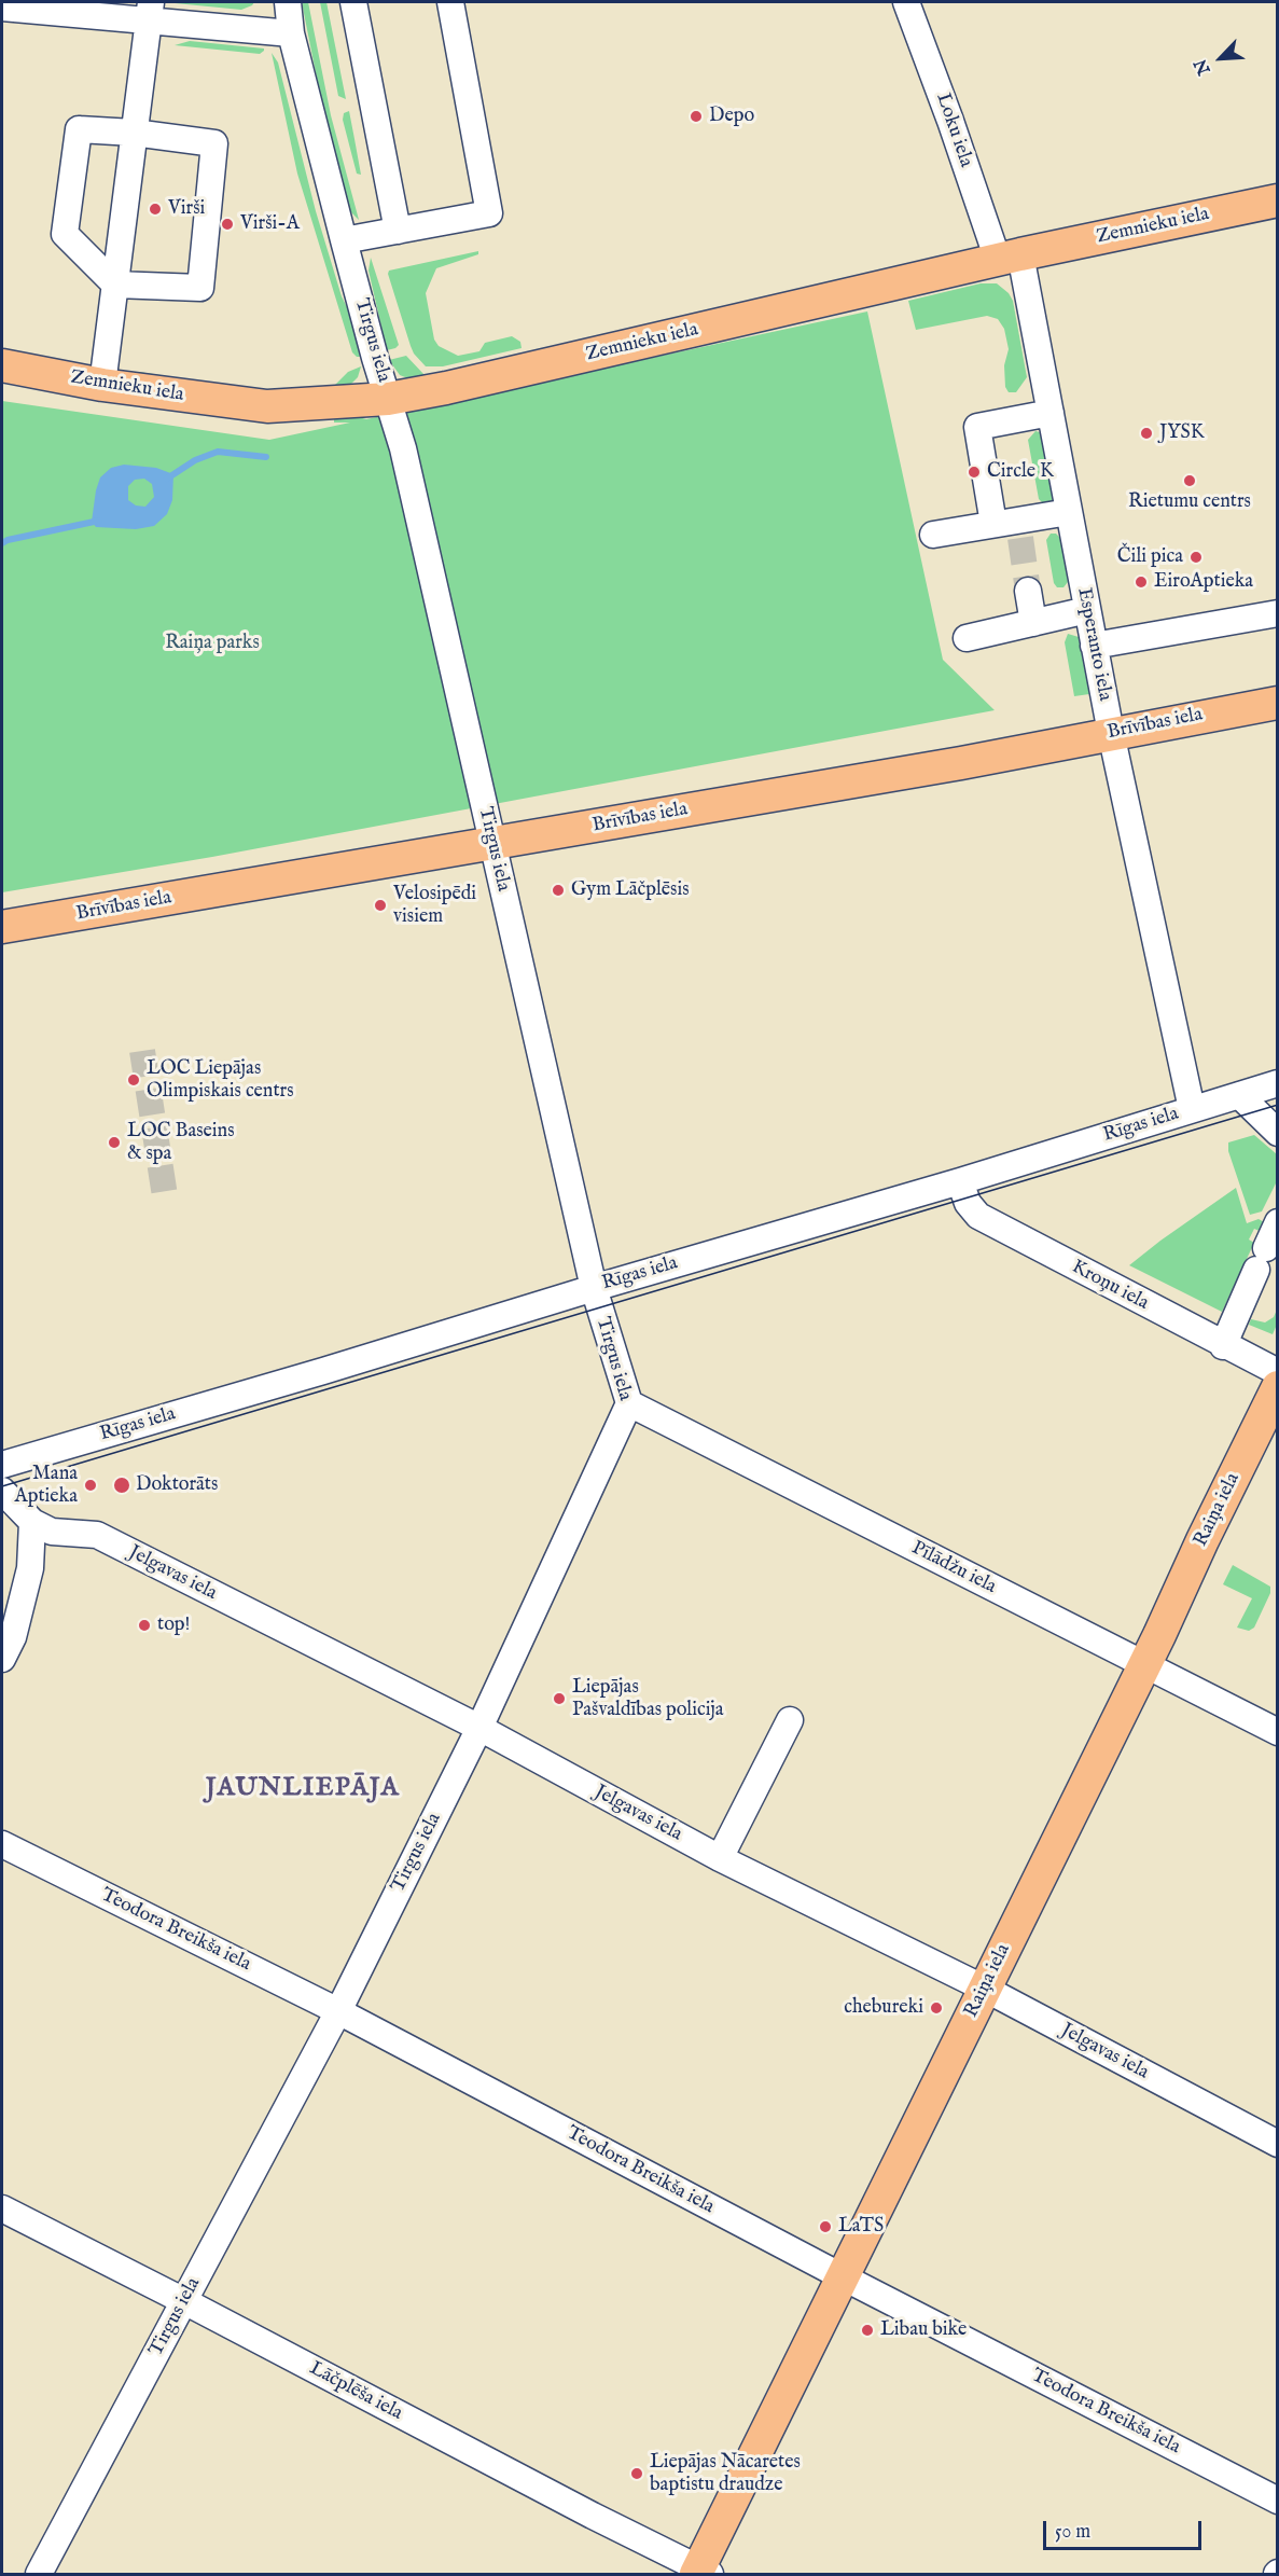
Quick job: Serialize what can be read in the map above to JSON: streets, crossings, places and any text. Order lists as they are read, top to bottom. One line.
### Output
{"streets":{"main road":["Zemnieku iela","Brīvības iela","Raiņa iela"],"street":["Loku iela","Tirgus iela","Esperanto iela","Rīgas iela","Kroņu iela","Pīlādžu iela","Jelgavas iela","Teodora Breikša iela","Lāčplēša iela"]},"crossings":[["Loku iela","Zemnieku iela"],["Loku iela","Esperanto iela"],["Zemnieku iela","Tirgus iela"],["Zemnieku iela","Esperanto iela"],["Tirgus iela","Brīvības iela"],["Tirgus iela","Rīgas iela"],["Tirgus iela","Pīlādžu iela"],["Tirgus iela","Jelgavas iela"],["Tirgus iela","Teodora Breikša iela"],["Tirgus iela","Lāčplēša iela"],["Esperanto iela","Brīvības iela"],["Esperanto iela","Rīgas iela"],["Rīgas iela","Kroņu iela"],["Raiņa iela","Pīlādžu iela"],["Raiņa iela","Jelgavas iela"],["Raiņa iela","Teodora Breikša iela"],["Raiņa iela","Lāčplēša iela"]],"districts":["JAUNLIEPĀJA"],"parks":["Raiņa parks"],"places":["Depo","Virši","Virši-A","JYSK","Circle K","Rietumu centrs","Čili pica","EiroAptieka","Gym Lāčplēsis","Velosipēdi visiem","LOC Liepājas Olimpiskais centrs","LOC Baseins & spa","Mana Aptieka","Doktorāts","top!","Liepājas Pašvaldības policija","chebureki","LaTS","Libau bike","Liepājas Nācaretes baptistu draudze"],"scale_bar":"50 m","north":"bottom left"}
